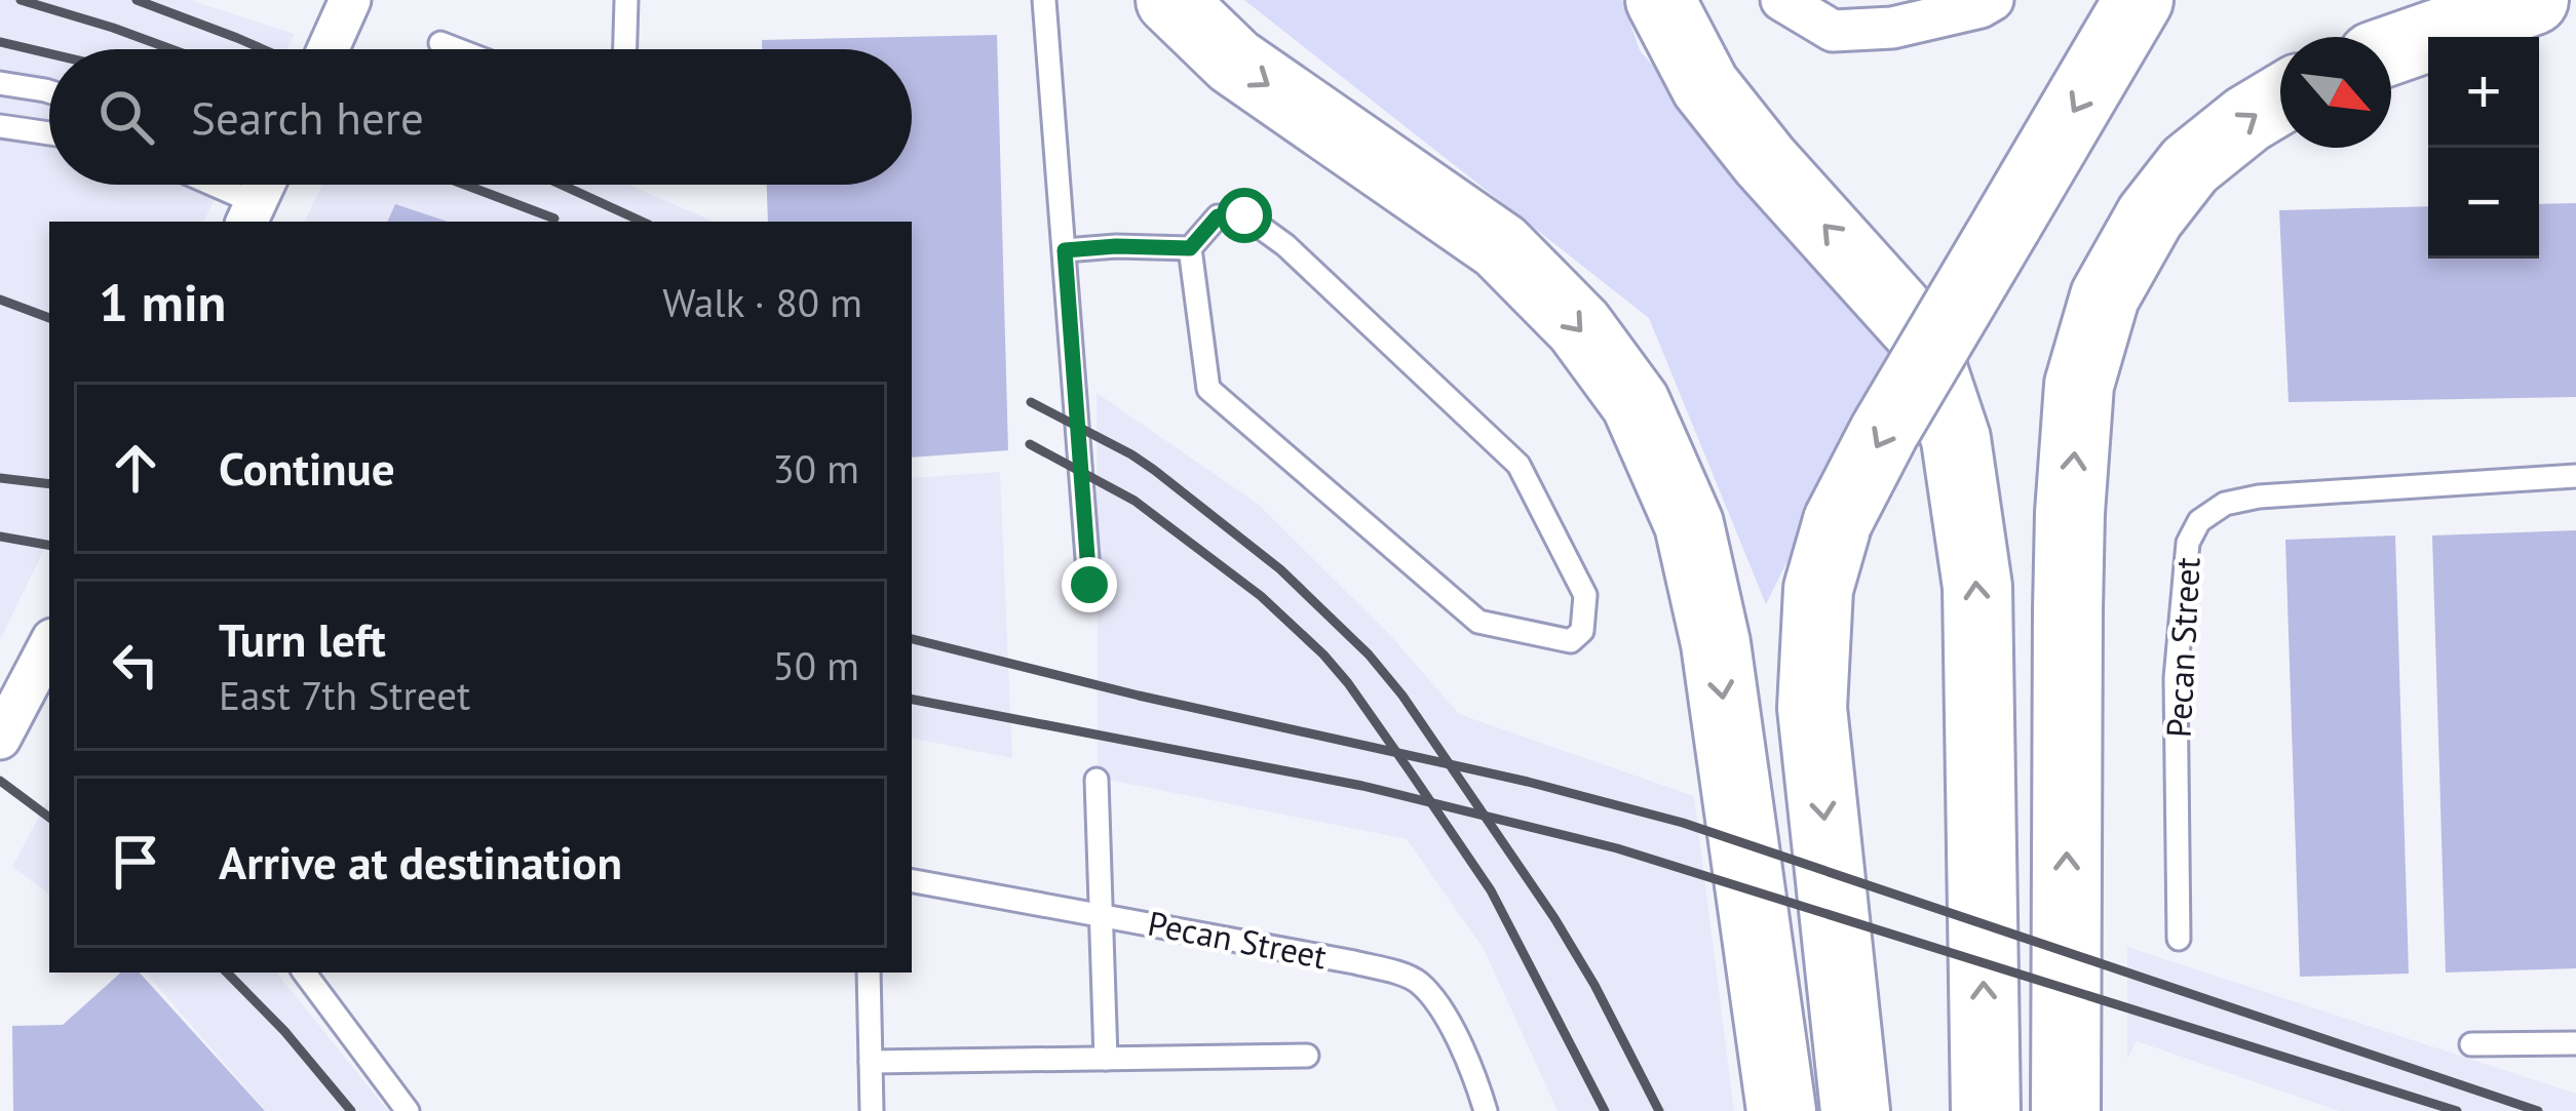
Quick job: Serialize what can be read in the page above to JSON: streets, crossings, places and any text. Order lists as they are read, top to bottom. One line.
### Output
{"streets":{"lane":["Pecan Street"]},"north":"bottom right","page":{"map_buttons":["+","−"],"search":"Search here","heading":["1 min","Walk · 80 m"],"list":[["Continue","30 m"],["Turn left","East 7th Street","50 m"],"Arrive at destination"]}}
